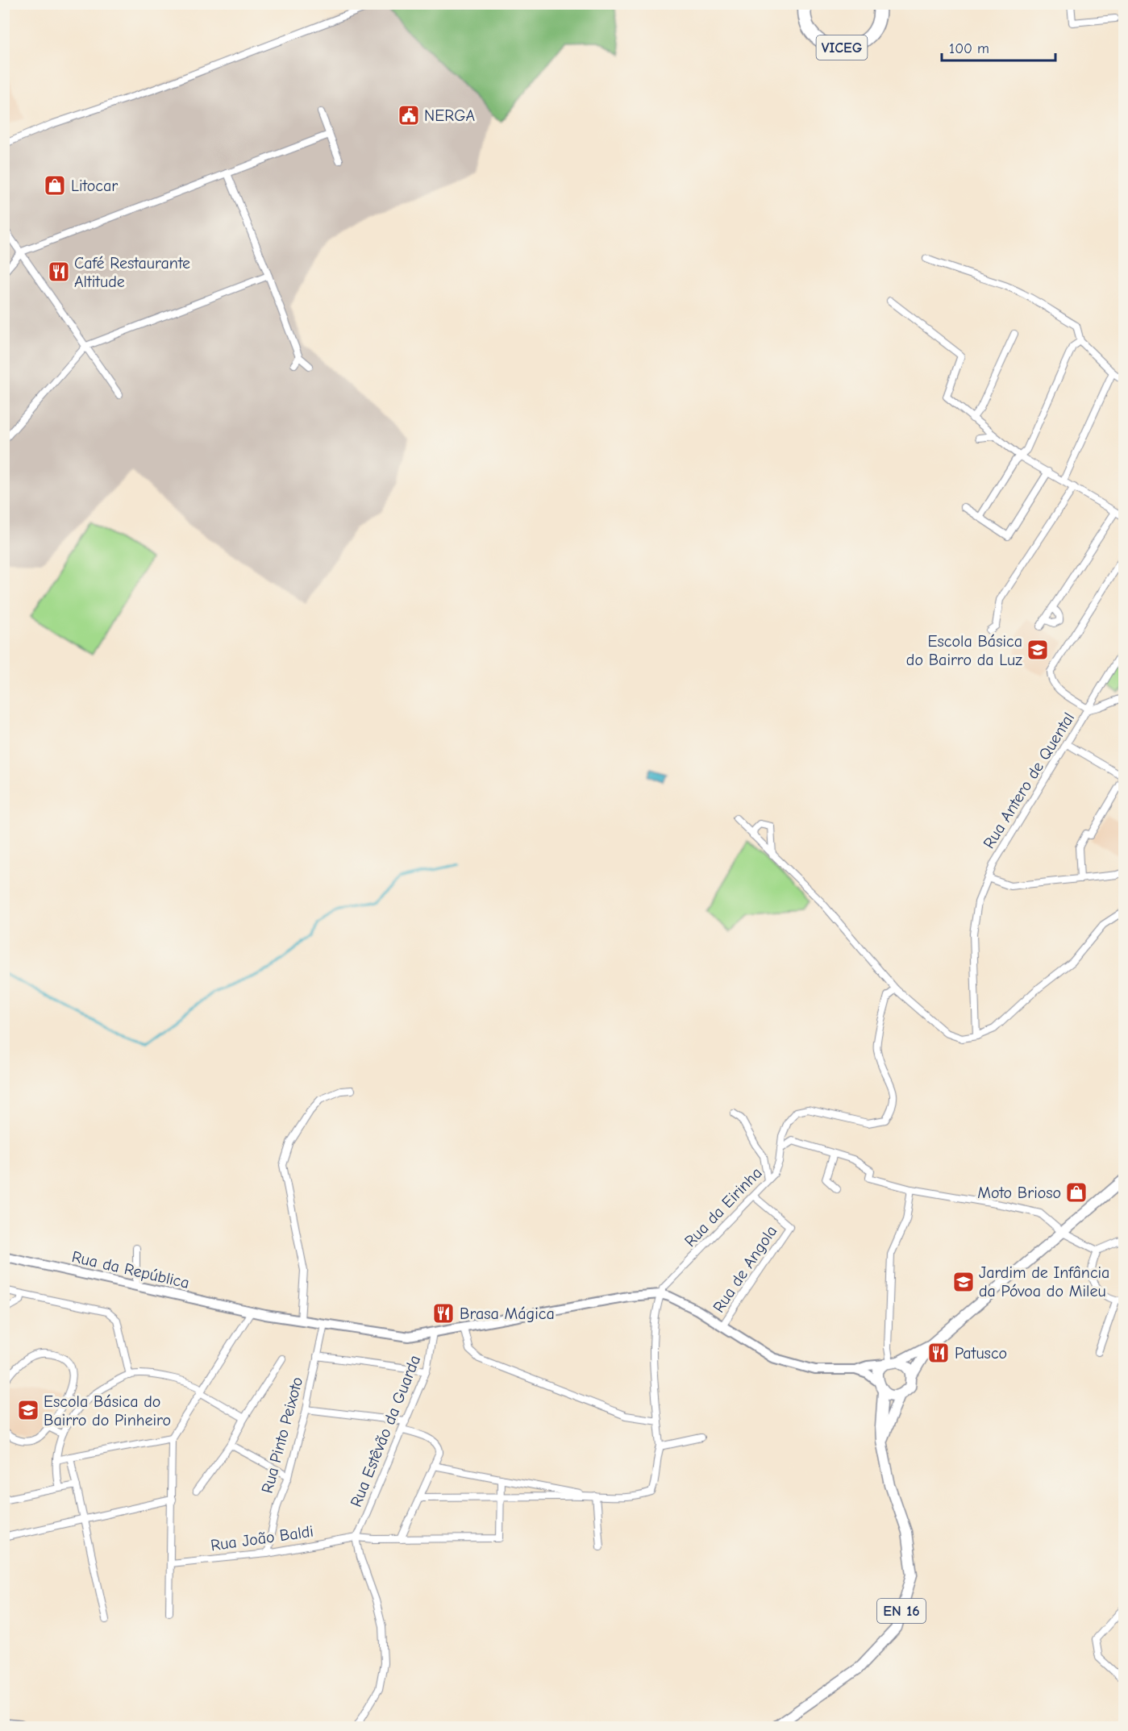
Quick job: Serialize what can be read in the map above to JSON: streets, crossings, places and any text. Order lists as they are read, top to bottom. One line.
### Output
{"streets":{"highway":["VICEG"],"main road":["EN 16"],"street":["Rua Antero de Quental","Rua da Eirinha","Rua de Angola","Rua da República","Rua Estêvão da Guarda","Rua Pinto Peixoto","Rua João Baldi"]},"crossings":[["Rua da Eirinha","Rua de Angola"],["Rua da Eirinha","Rua da República"],["Rua da República","Rua Estêvão da Guarda"],["Rua da República","Rua Pinto Peixoto"],["Rua Estêvão da Guarda","Rua João Baldi"],["Rua Pinto Peixoto","Rua João Baldi"]],"places":{"public building":["NERGA"],"shop":["Litocar","Moto Brioso"],"restaurant":["Café Restaurante Altitude","Brasa Mágica","Patusco"],"school or university":["Escola Básica do Bairro da Luz","Jardim de Infância da Póvoa do Mileu","Escola Básica do Bairro do Pinheiro"]},"scale_bar":"100 m"}
